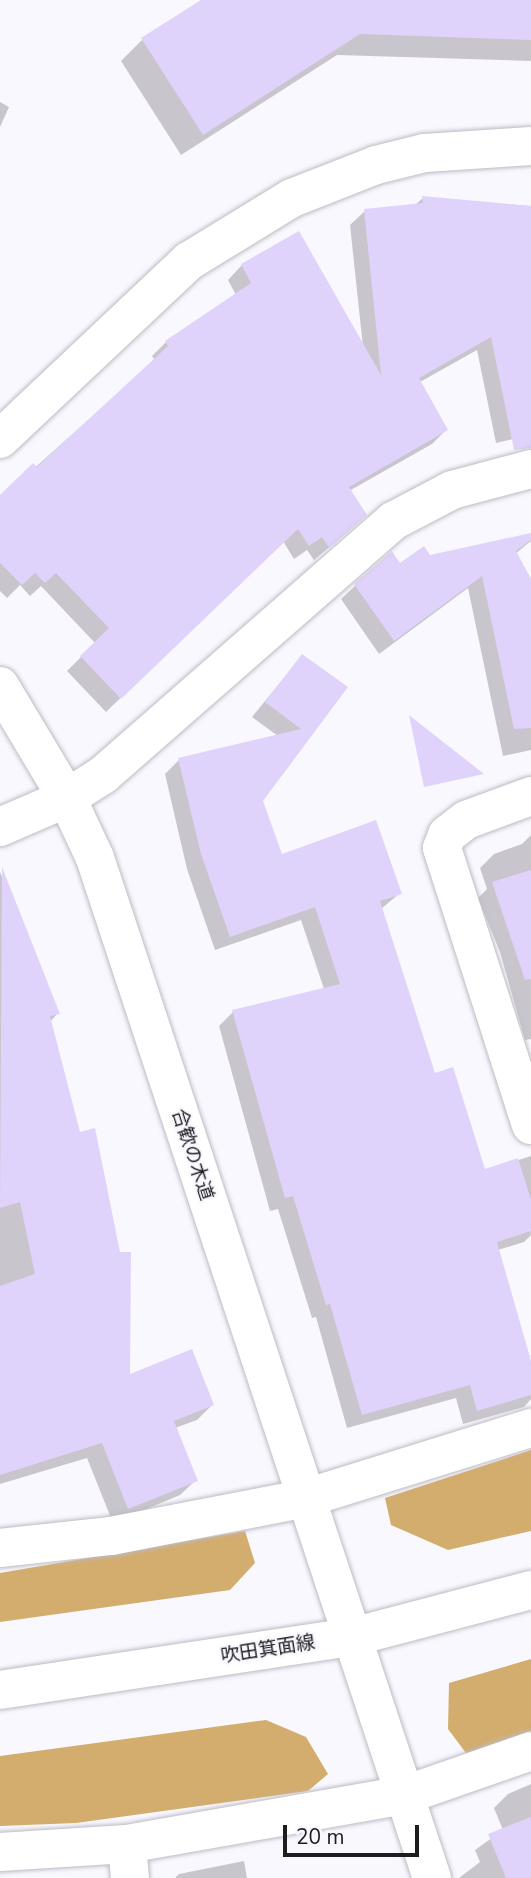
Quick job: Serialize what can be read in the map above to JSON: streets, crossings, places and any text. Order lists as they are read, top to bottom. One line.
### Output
{"streets":{"street":["合歓の木道","吹田箕面線"]},"crossings":[["合歓の木道","吹田箕面線"]],"scale_bar":"20 m"}
